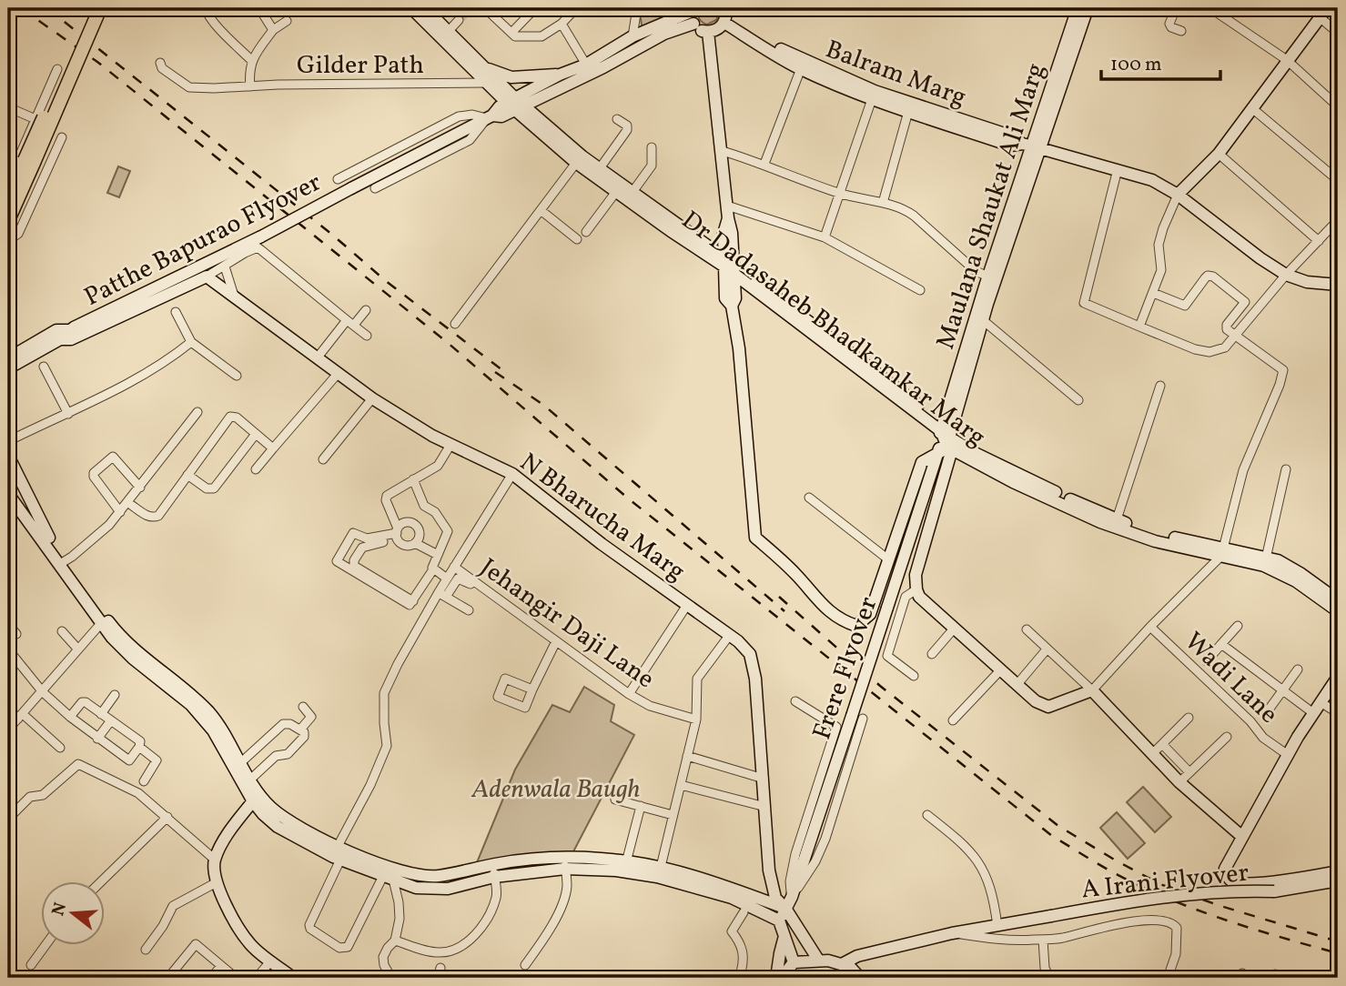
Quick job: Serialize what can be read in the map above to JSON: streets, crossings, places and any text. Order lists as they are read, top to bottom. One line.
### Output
{"streets":{"main road":["Balram Marg","Maulana Shaukat Ali Marg","Patthe Bapurao Flyover","Dr Dadasaheb Bhadkamkar Marg","N Bharucha Marg","Frere Flyover","A Irani Flyover"],"street":["Gilder Path","Jehangir Daji Lane","Wadi Lane"]},"crossings":[["Balram Marg","Maulana Shaukat Ali Marg"],["Maulana Shaukat Ali Marg","Dr Dadasaheb Bhadkamkar Marg"],["Maulana Shaukat Ali Marg","Frere Flyover"],["Patthe Bapurao Flyover","Dr Dadasaheb Bhadkamkar Marg"],["Dr Dadasaheb Bhadkamkar Marg","Frere Flyover"]],"parks":["Adenwala Baugh"],"scale_bar":"100 m","north":"left"}
